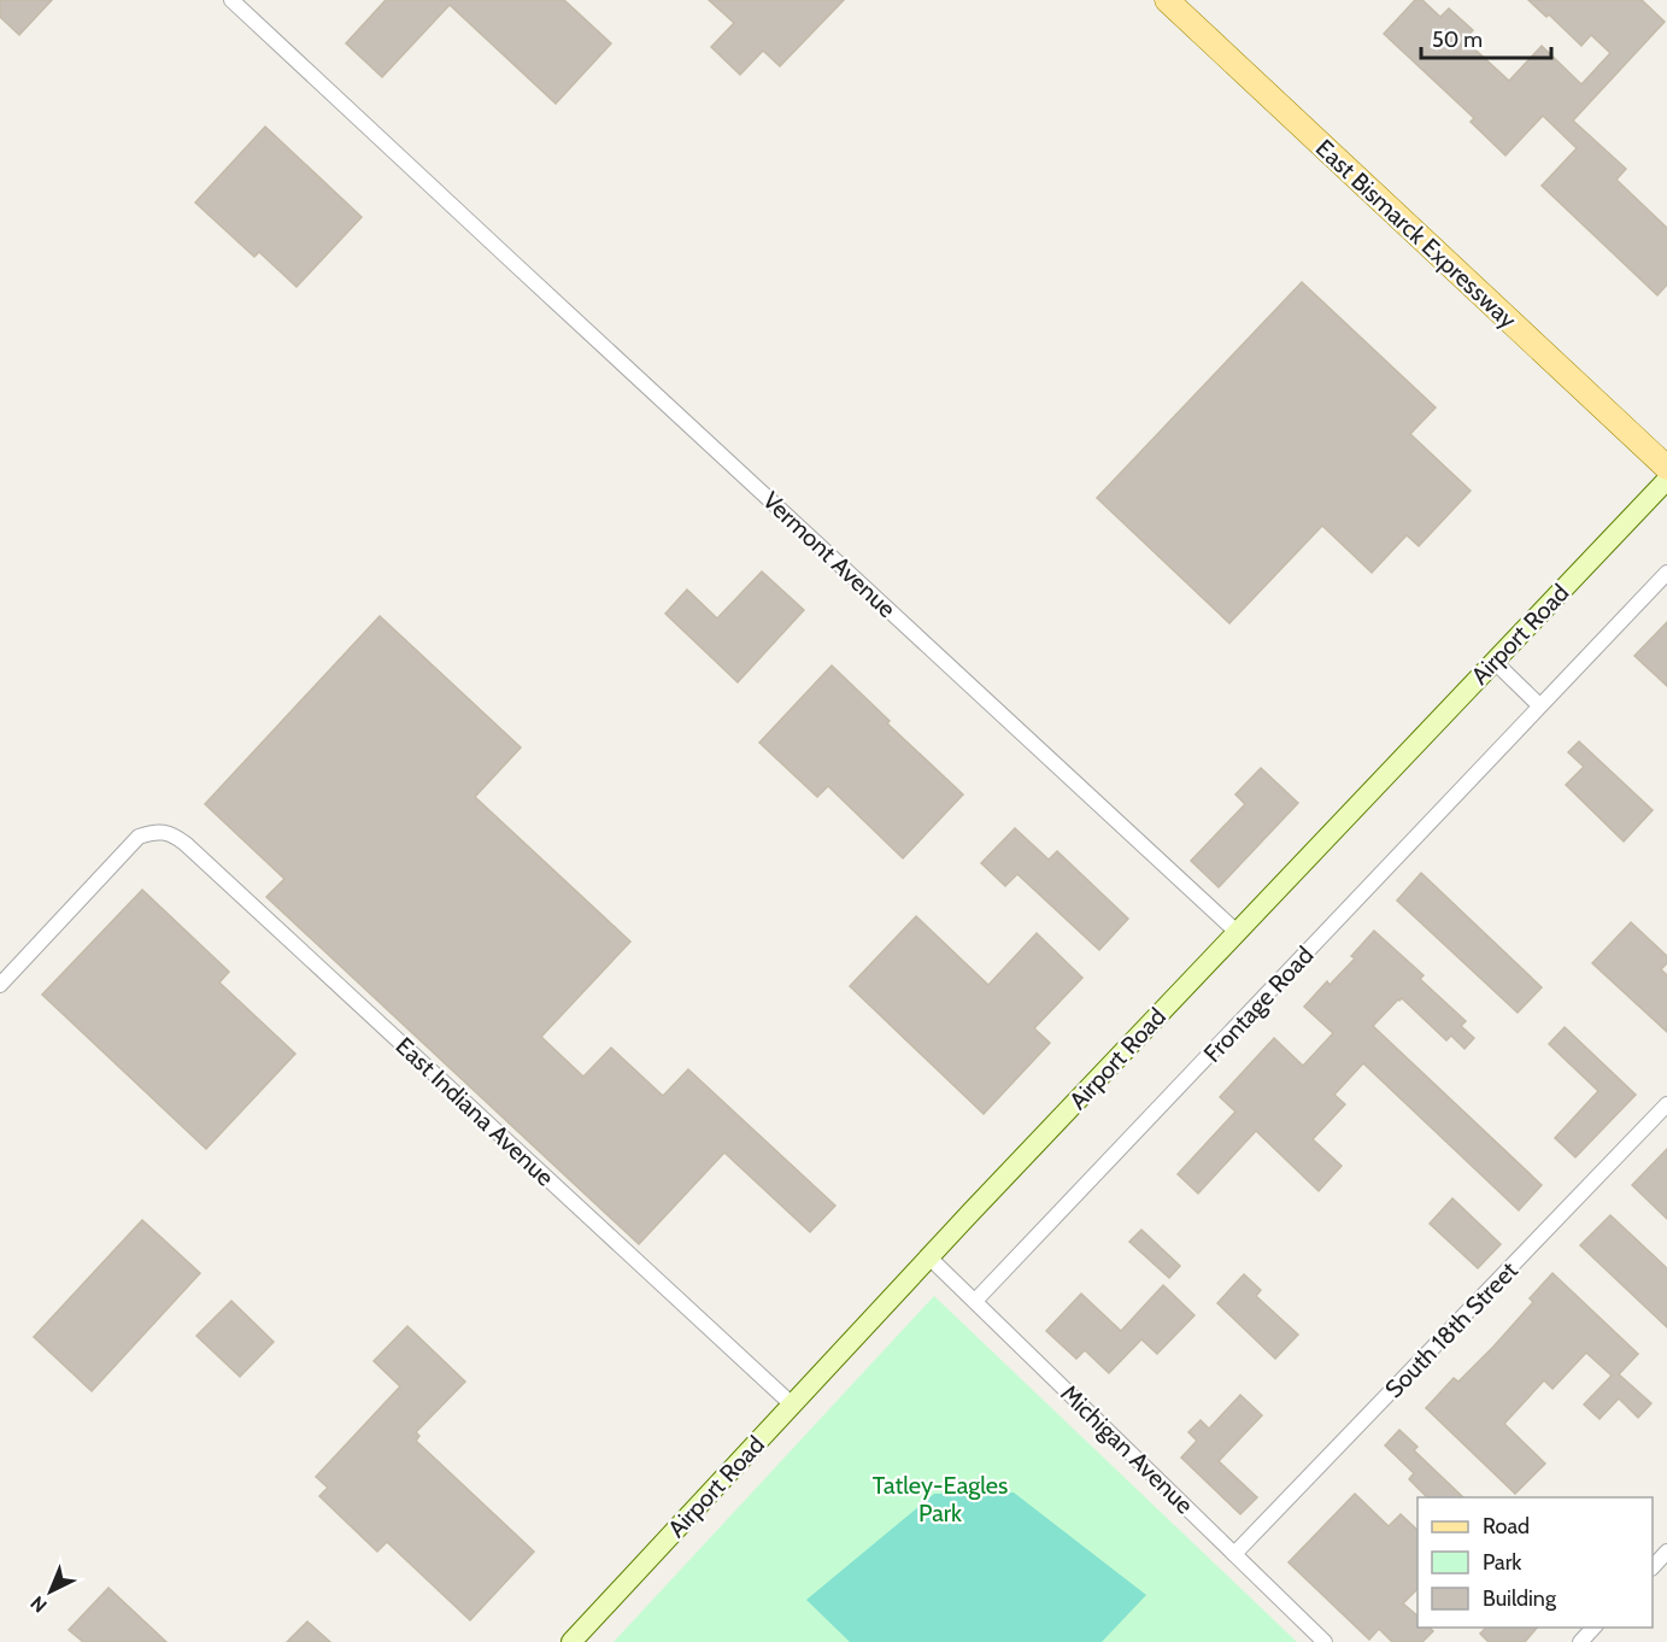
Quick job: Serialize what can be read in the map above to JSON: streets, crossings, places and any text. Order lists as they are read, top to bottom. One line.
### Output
{"streets":{"main road":["East Bismarck Expressway","Airport Road"],"street":["Vermont Avenue","Frontage Road","East Indiana Avenue","South 18th Street","Michigan Avenue"]},"crossings":[["Vermont Avenue","Airport Road"],["Airport Road","East Indiana Avenue"],["Airport Road","Michigan Avenue"],["Frontage Road","Michigan Avenue"],["South 18th Street","Michigan Avenue"]],"parks":["Tatley-Eagles Park"],"legend":["Road","Park","Building"],"scale_bar":"50 m","north":"bottom left"}
